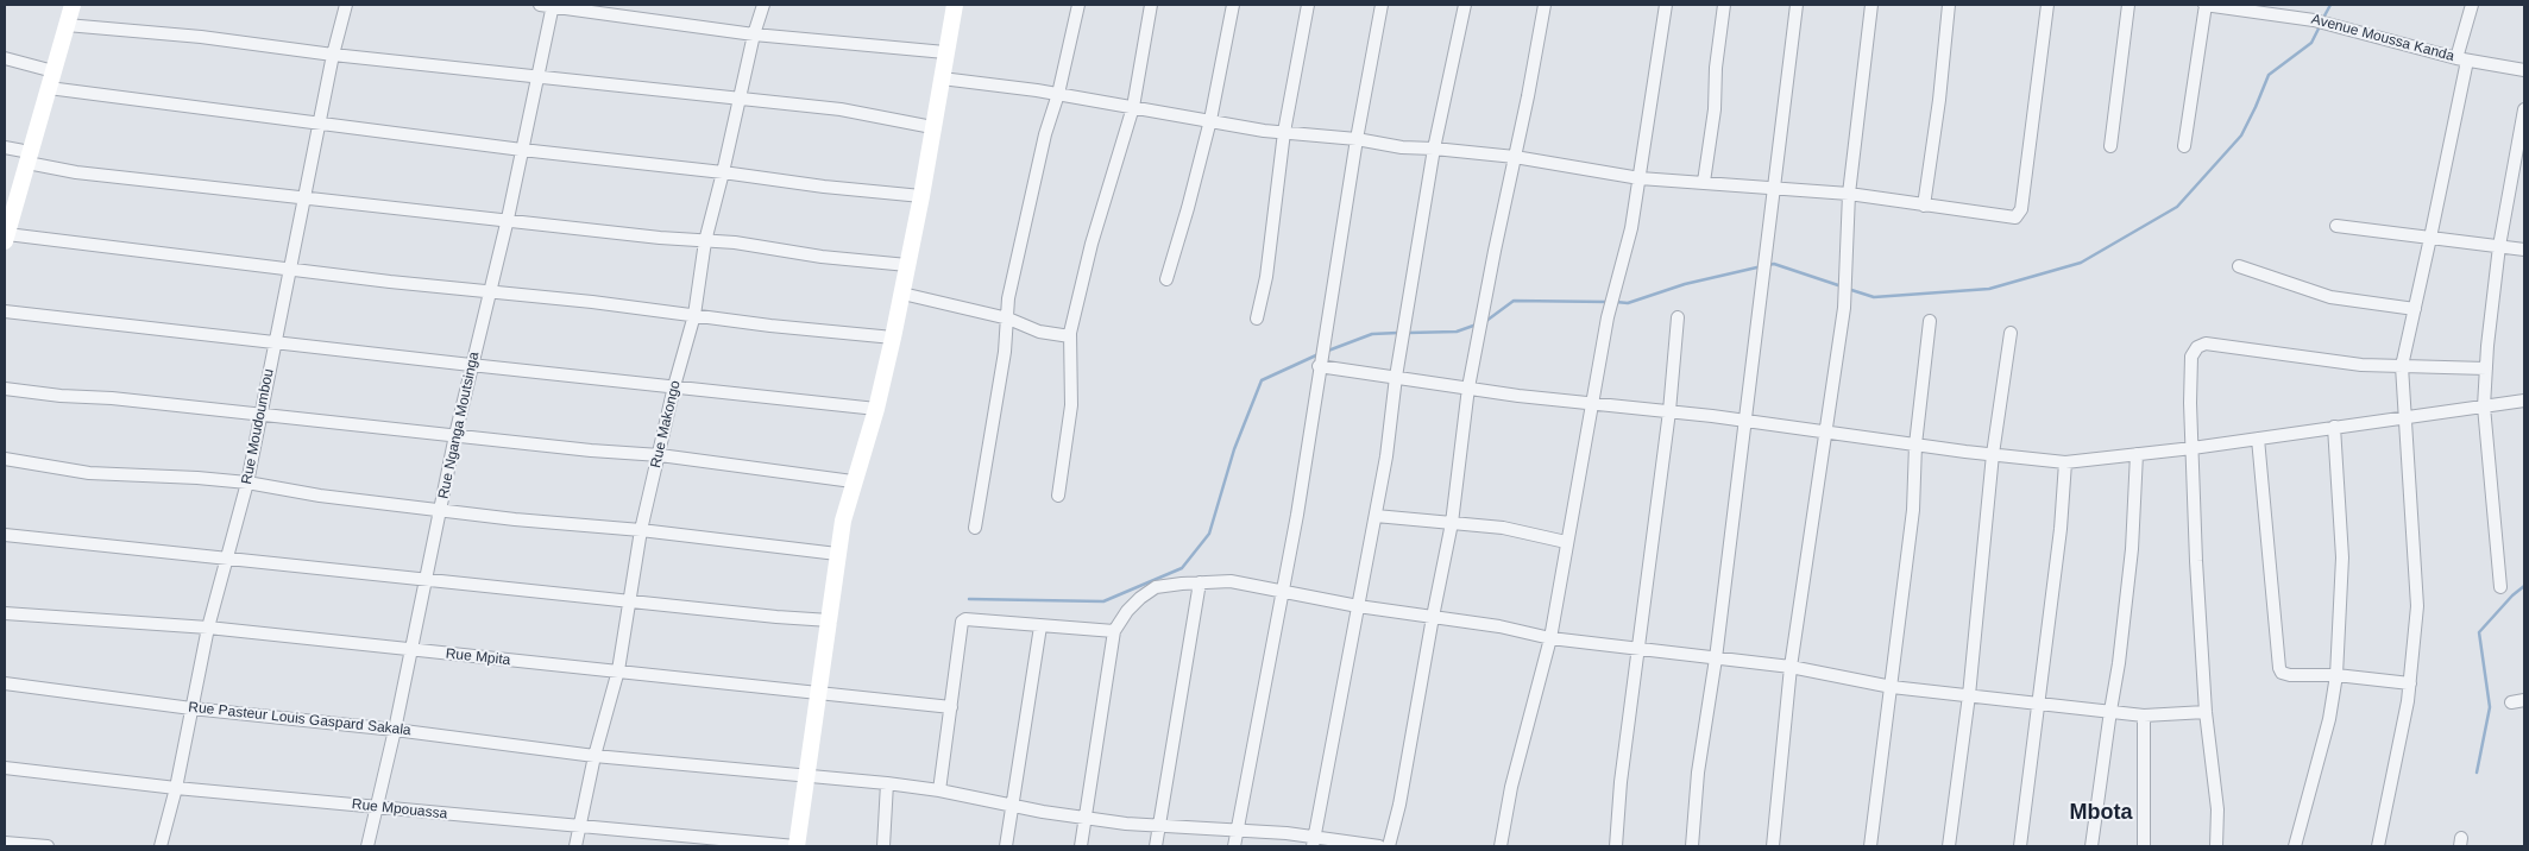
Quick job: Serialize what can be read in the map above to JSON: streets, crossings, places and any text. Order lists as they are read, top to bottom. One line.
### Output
{"streets":{"street":["Avenue Moussa Kanda","Rue Makongo","Rue Nganga Moutsinga","Rue Moudoumbou","Rue Mpita","Rue Pasteur Louis Gaspard Sakala","Rue Mpouassa"]},"crossings":[["Rue Makongo","Rue Mpita"],["Rue Makongo","Rue Pasteur Louis Gaspard Sakala"],["Rue Makongo","Rue Mpouassa"],["Rue Nganga Moutsinga","Rue Mpita"],["Rue Nganga Moutsinga","Rue Pasteur Louis Gaspard Sakala"],["Rue Nganga Moutsinga","Rue Mpouassa"],["Rue Moudoumbou","Rue Mpita"],["Rue Moudoumbou","Rue Pasteur Louis Gaspard Sakala"],["Rue Moudoumbou","Rue Mpouassa"]],"districts":["Mbota"]}
